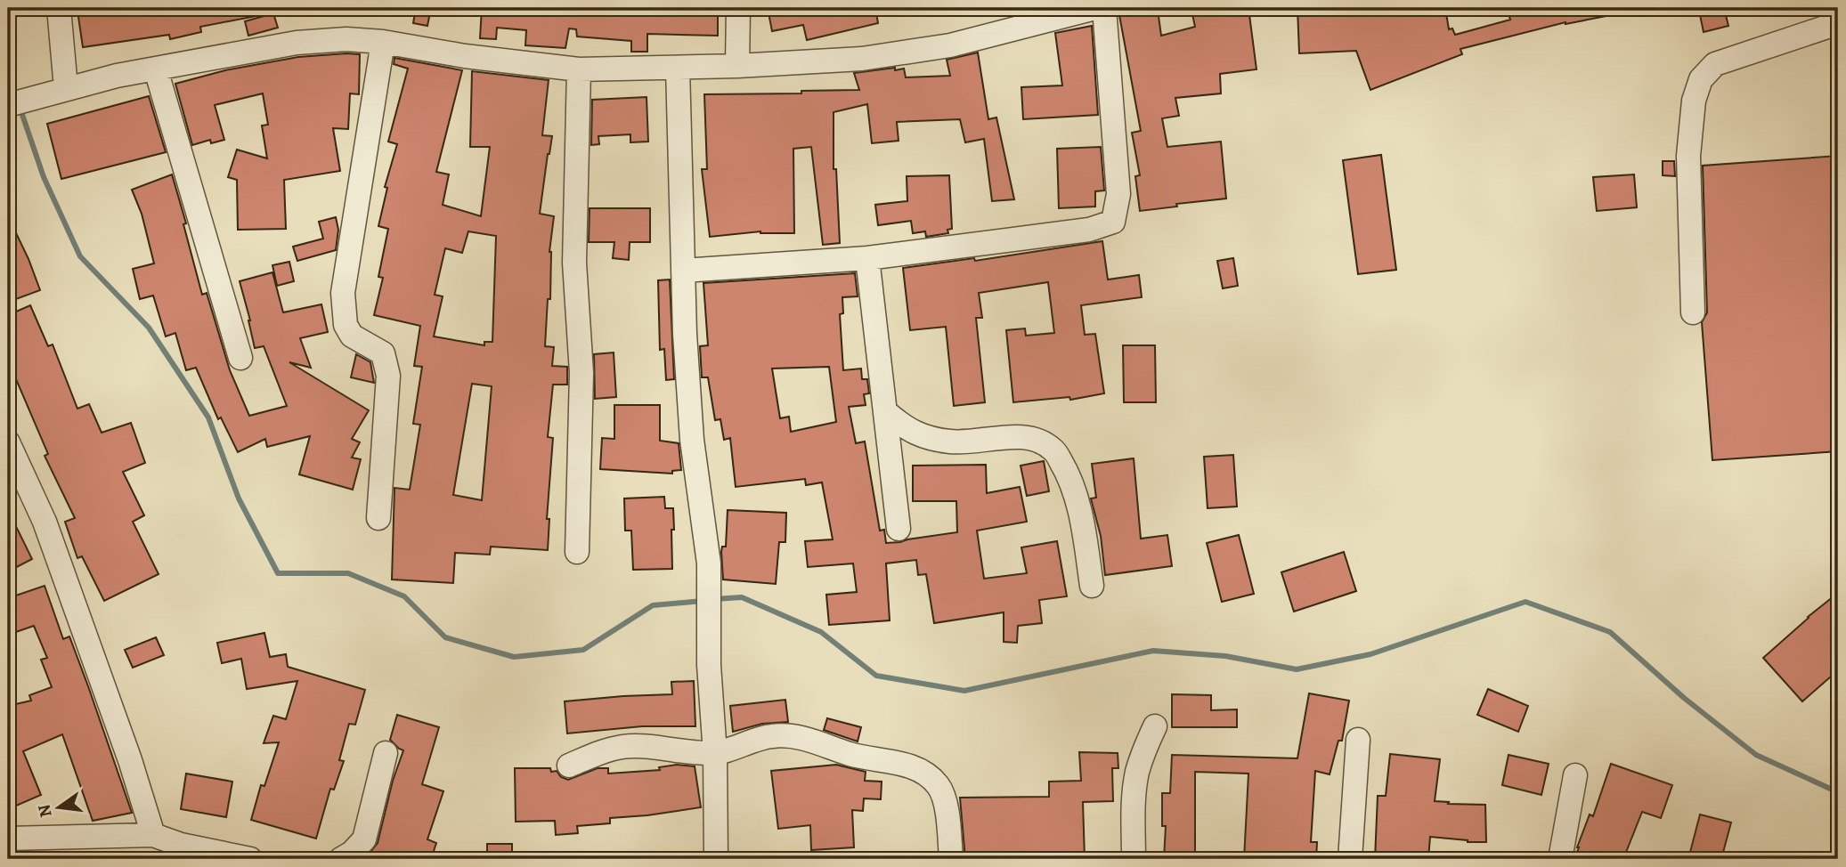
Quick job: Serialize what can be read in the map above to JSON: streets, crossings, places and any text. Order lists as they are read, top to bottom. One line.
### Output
{"north":"left"}
